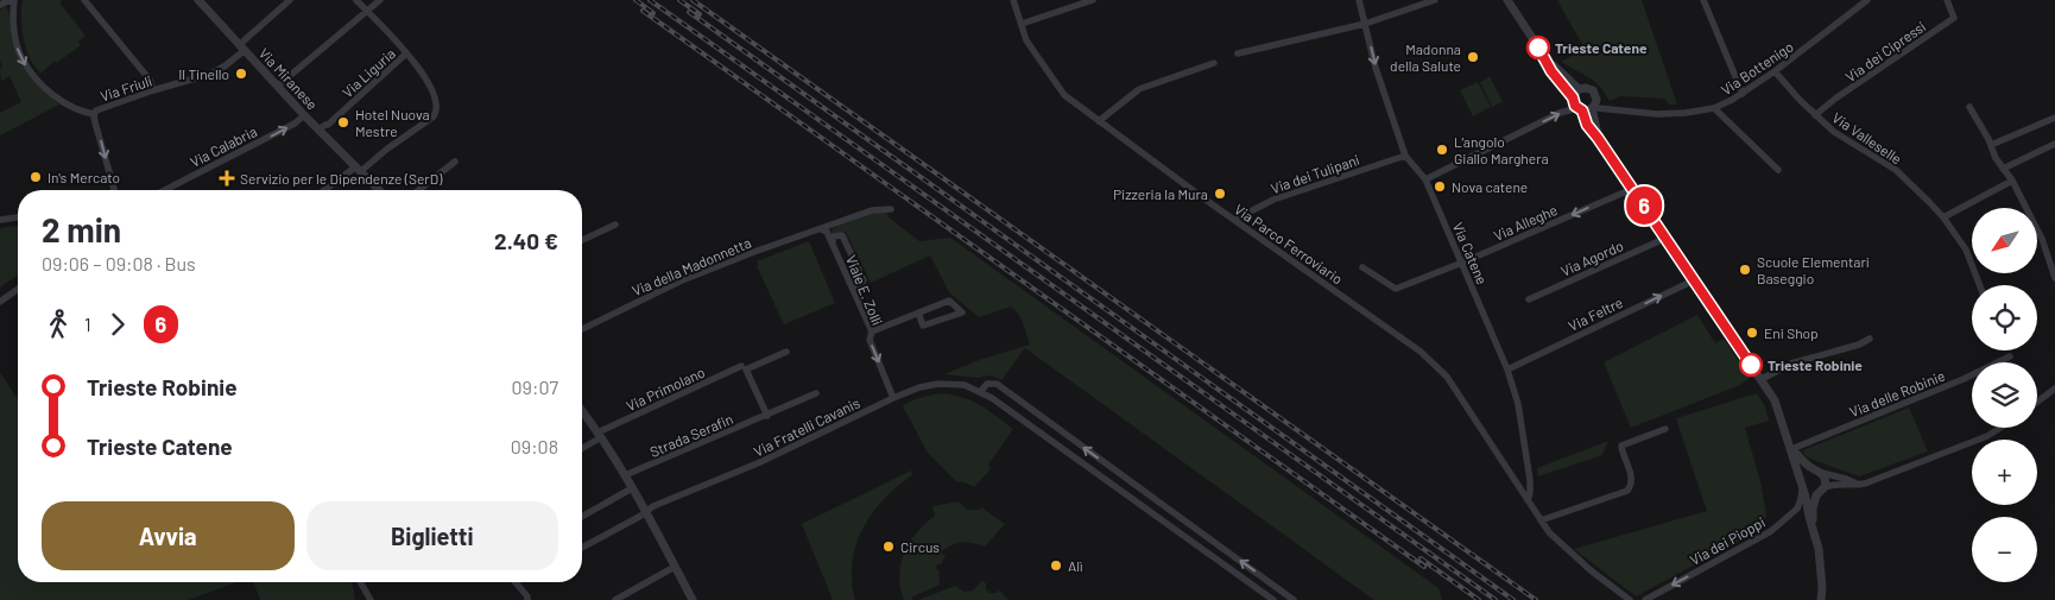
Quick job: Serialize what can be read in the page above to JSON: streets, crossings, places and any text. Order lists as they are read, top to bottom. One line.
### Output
{"streets":{"street":["Via dei Cipressi","Via Bottenigo","Via Liguria","Via Miranese","Via Friuli","Via Valleselle","Via Calabria","Via dei Tulipani","Via Alleghe","Via Parco Ferroviario","Via Catene","Via Agordo","Via della Madonnetta","Viale E. Zolli","Via Feltre","Via Primolano","Via delle Robinie","Via Fratelli Cavanis","Strada Serafin","Via dei Pioppi"]},"crossings":[["Via dei Cipressi","Via Valleselle"],["Via Bottenigo","Via Valleselle"],["Via Liguria","Via Miranese"],["Via Miranese","Via Friuli"],["Via Miranese","Via Calabria"],["Via dei Tulipani","Via Parco Ferroviario"],["Via dei Tulipani","Via Catene"],["Via Alleghe","Via Catene"],["Via Parco Ferroviario","Via Catene"],["Via Catene","Via Feltre"],["Via della Madonnetta","Viale E. Zolli"],["Viale E. Zolli","Via Fratelli Cavanis"]],"one_way":["Via Calabria","Via Alleghe","Viale E. Zolli","Via Feltre","Via dei Pioppi"],"places":{"other":["Trieste Catene","Madonna della Salute","Il Tinello","Hotel Nuova Mestre","L’angolo Giallo Marghera","In's Mercato","Nova catene","Pizzeria la Mura","Scuole Elementari Baseggio","Eni Shop","Trieste Robinie","Circus","Alì"],"health":["Servizio per le Dipendenze (SerD)"]},"lines":["bus line 6"],"north":"bottom left","page":{"on_map":"6","heading":["2 min","09:06 – 09:08 · Bus","2.40 €"],"map_buttons":["+","−"],"legs":["1","6"],"list":[{"name":"Trieste Robinie","value":"09:07"},{"name":"Trieste Catene","value":"09:08"}],"buttons":["Avvia","Biglietti"]}}
